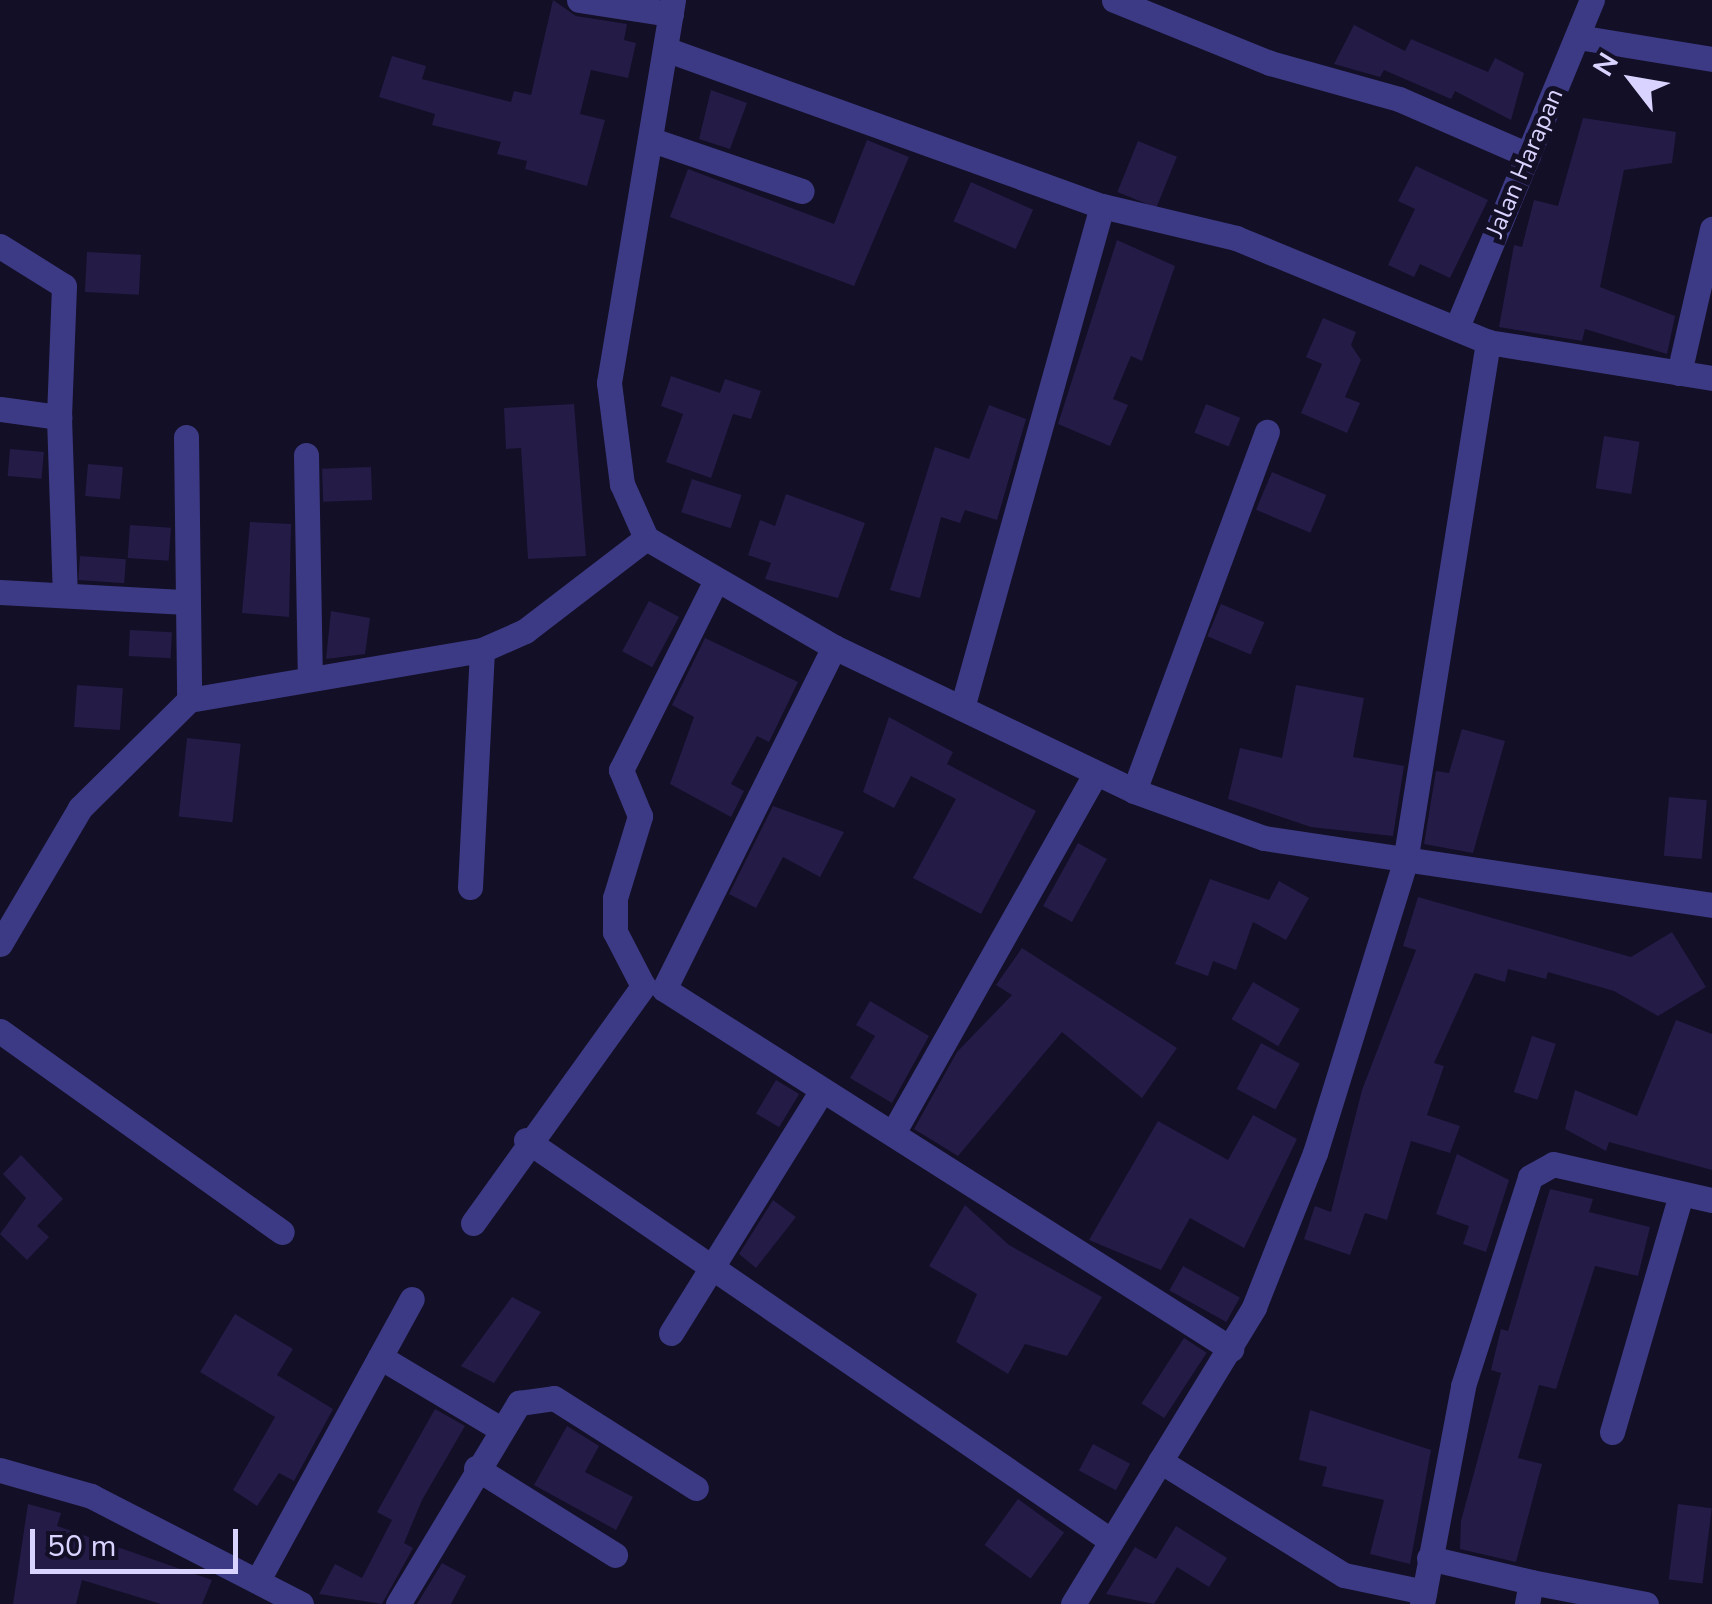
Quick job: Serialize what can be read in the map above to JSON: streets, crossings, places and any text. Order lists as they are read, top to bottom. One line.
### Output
{"streets":{"street":["Jalan Harapan"]},"scale_bar":"50 m","north":"top left"}
